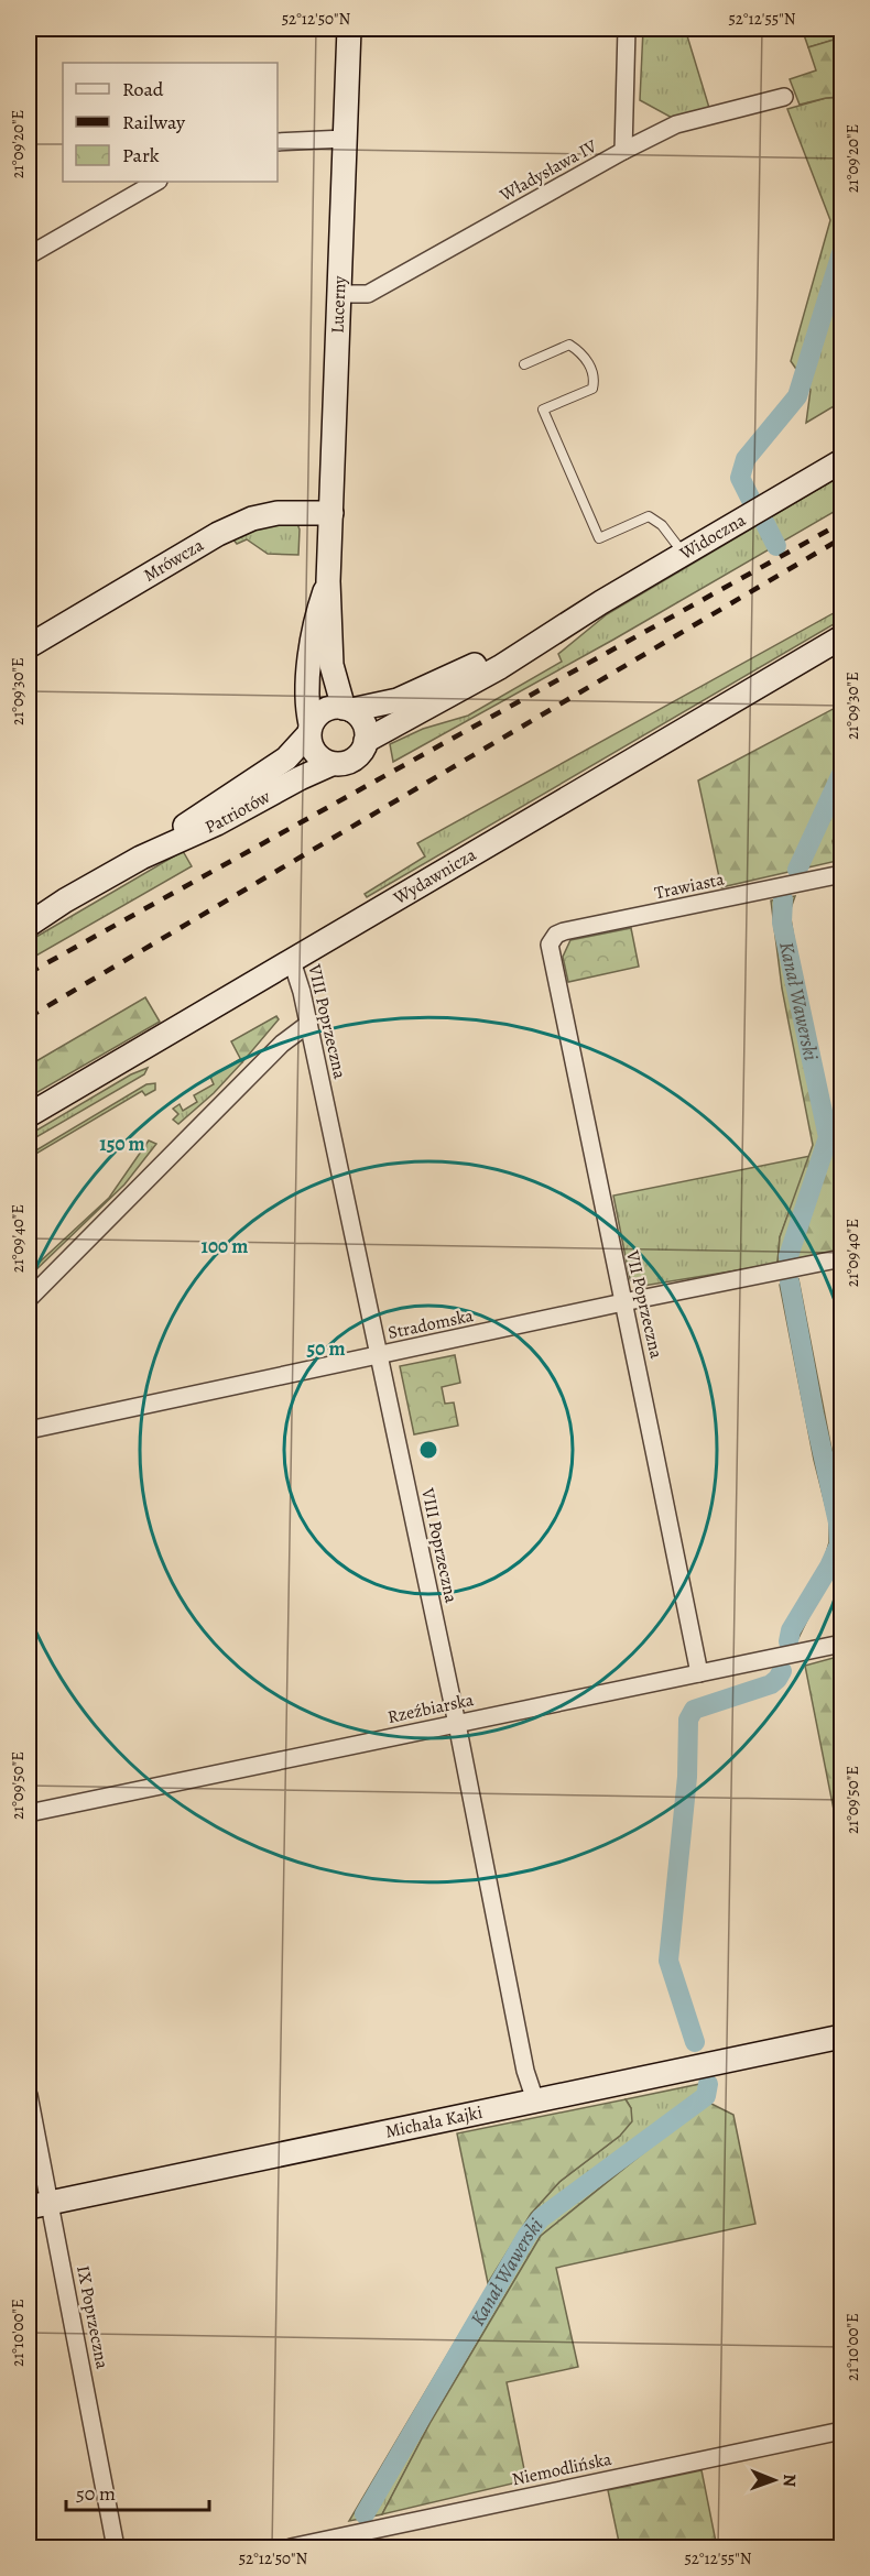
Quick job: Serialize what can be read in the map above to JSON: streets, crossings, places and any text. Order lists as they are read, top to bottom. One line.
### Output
{"streets":{"main road":["Lucerny","Widoczna","Mrówcza","Patriotów","Wydawnicza","Michała Kajki"],"street":["Władysława IV","Trawiasta","VIII Poprzeczna","VII Poprzeczna","Stradomska","Rzeźbiarska","IX Poprzeczna","Niemodlińska"]},"crossings":[["Władysława IV","Lucerny"],["Lucerny","Widoczna"],["Lucerny","Mrówcza"],["Lucerny","Patriotów"],["Widoczna","Patriotów"],["Wydawnicza","VIII Poprzeczna"],["Trawiasta","VII Poprzeczna"],["VIII Poprzeczna","Stradomska"],["VIII Poprzeczna","Rzeźbiarska"],["VIII Poprzeczna","Michała Kajki"],["VII Poprzeczna","Stradomska"],["VII Poprzeczna","Rzeźbiarska"],["Michała Kajki","IX Poprzeczna"]],"water":["Kanał Wawerski"],"legend":["Road","Railway","Park"],"scale_bar":"50 m","north":"right","coordinates":["52°12'50\"N","52°12'55\"N","21°09'20\"E","21°09'30\"E","21°09'40\"E","21°09'50\"E","21°10'00\"E"],"rings":["150 m","100 m","50 m"]}
